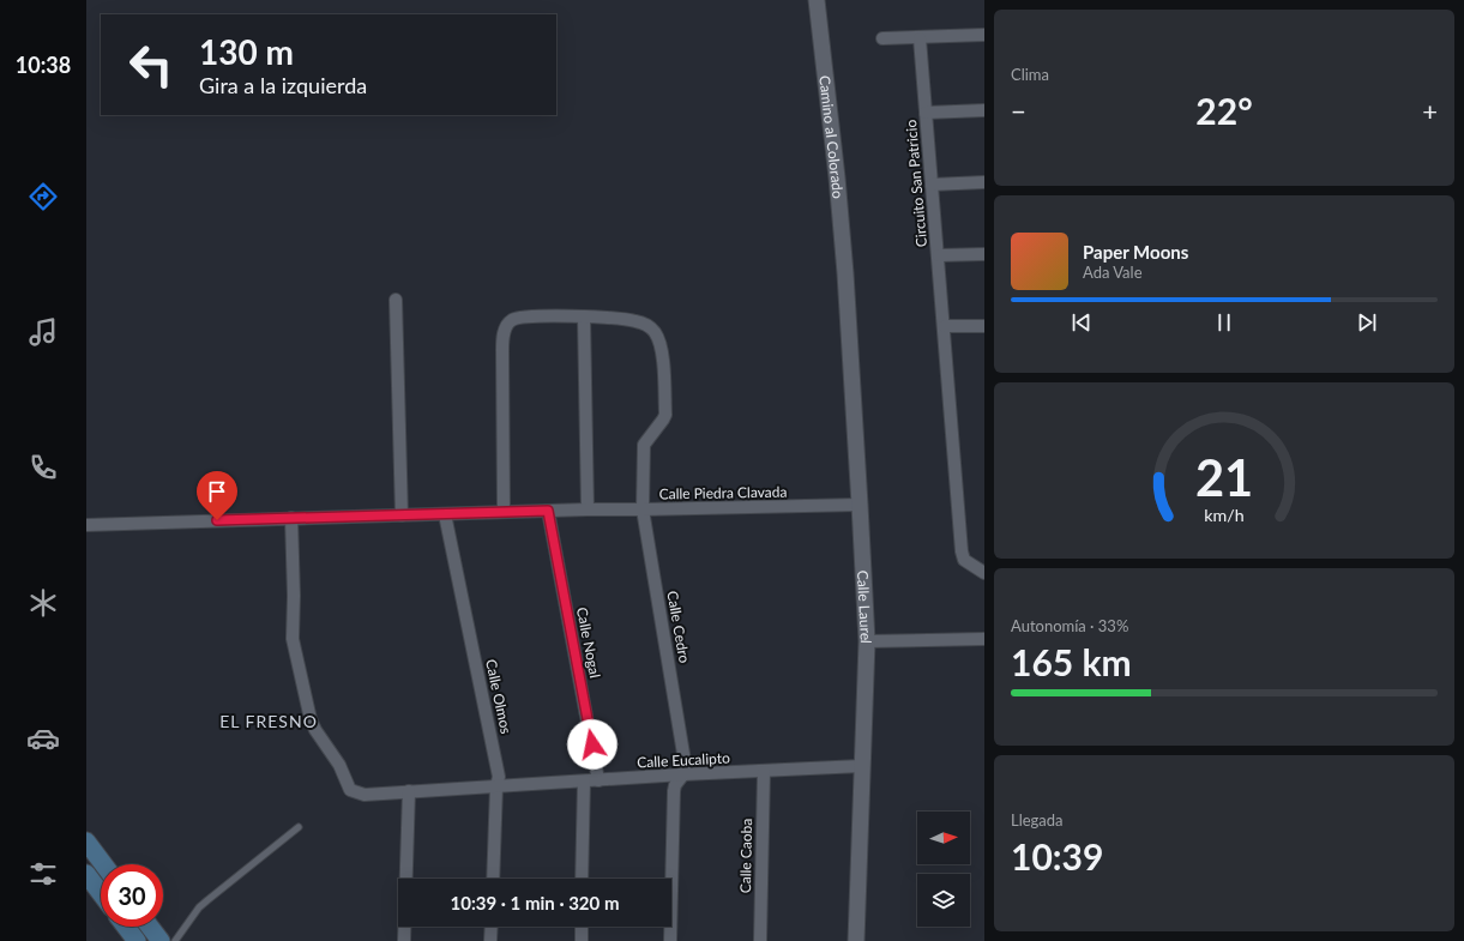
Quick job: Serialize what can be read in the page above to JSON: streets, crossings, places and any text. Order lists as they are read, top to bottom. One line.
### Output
{"streets":{"street":["Camino al Colorado","Circuito San Patricio","Calle Piedra Clavada","Calle Laurel","Calle Cedro","Calle Nogal","Calle Olmos","Calle Eucalipto","Calle Caoba"]},"crossings":[["Camino al Colorado","Calle Laurel"],["Calle Piedra Clavada","Calle Laurel"],["Calle Piedra Clavada","Calle Cedro"],["Calle Piedra Clavada","Calle Nogal"],["Calle Piedra Clavada","Calle Olmos"],["Calle Piedra Clavada","Calle Eucalipto"],["Calle Laurel","Calle Eucalipto"],["Calle Cedro","Calle Eucalipto"],["Calle Nogal","Calle Eucalipto"],["Calle Olmos","Calle Eucalipto"],["Calle Eucalipto","Calle Caoba"]],"districts":["EL FRESNO"],"north":"right","page":{"tabs":"10:38","tile":["Clima",["Autonomía · 33%","165 km"],["Llegada","10:39"]],"turn":["130 m","Gira a la izquierda"],"heat":["−","22°","+"],"song":["Paper Moons","Ada Vale"],"limit":"30","trip":"10:39 · 1 min · 320 m","gauge":["21","km/h"]}}
